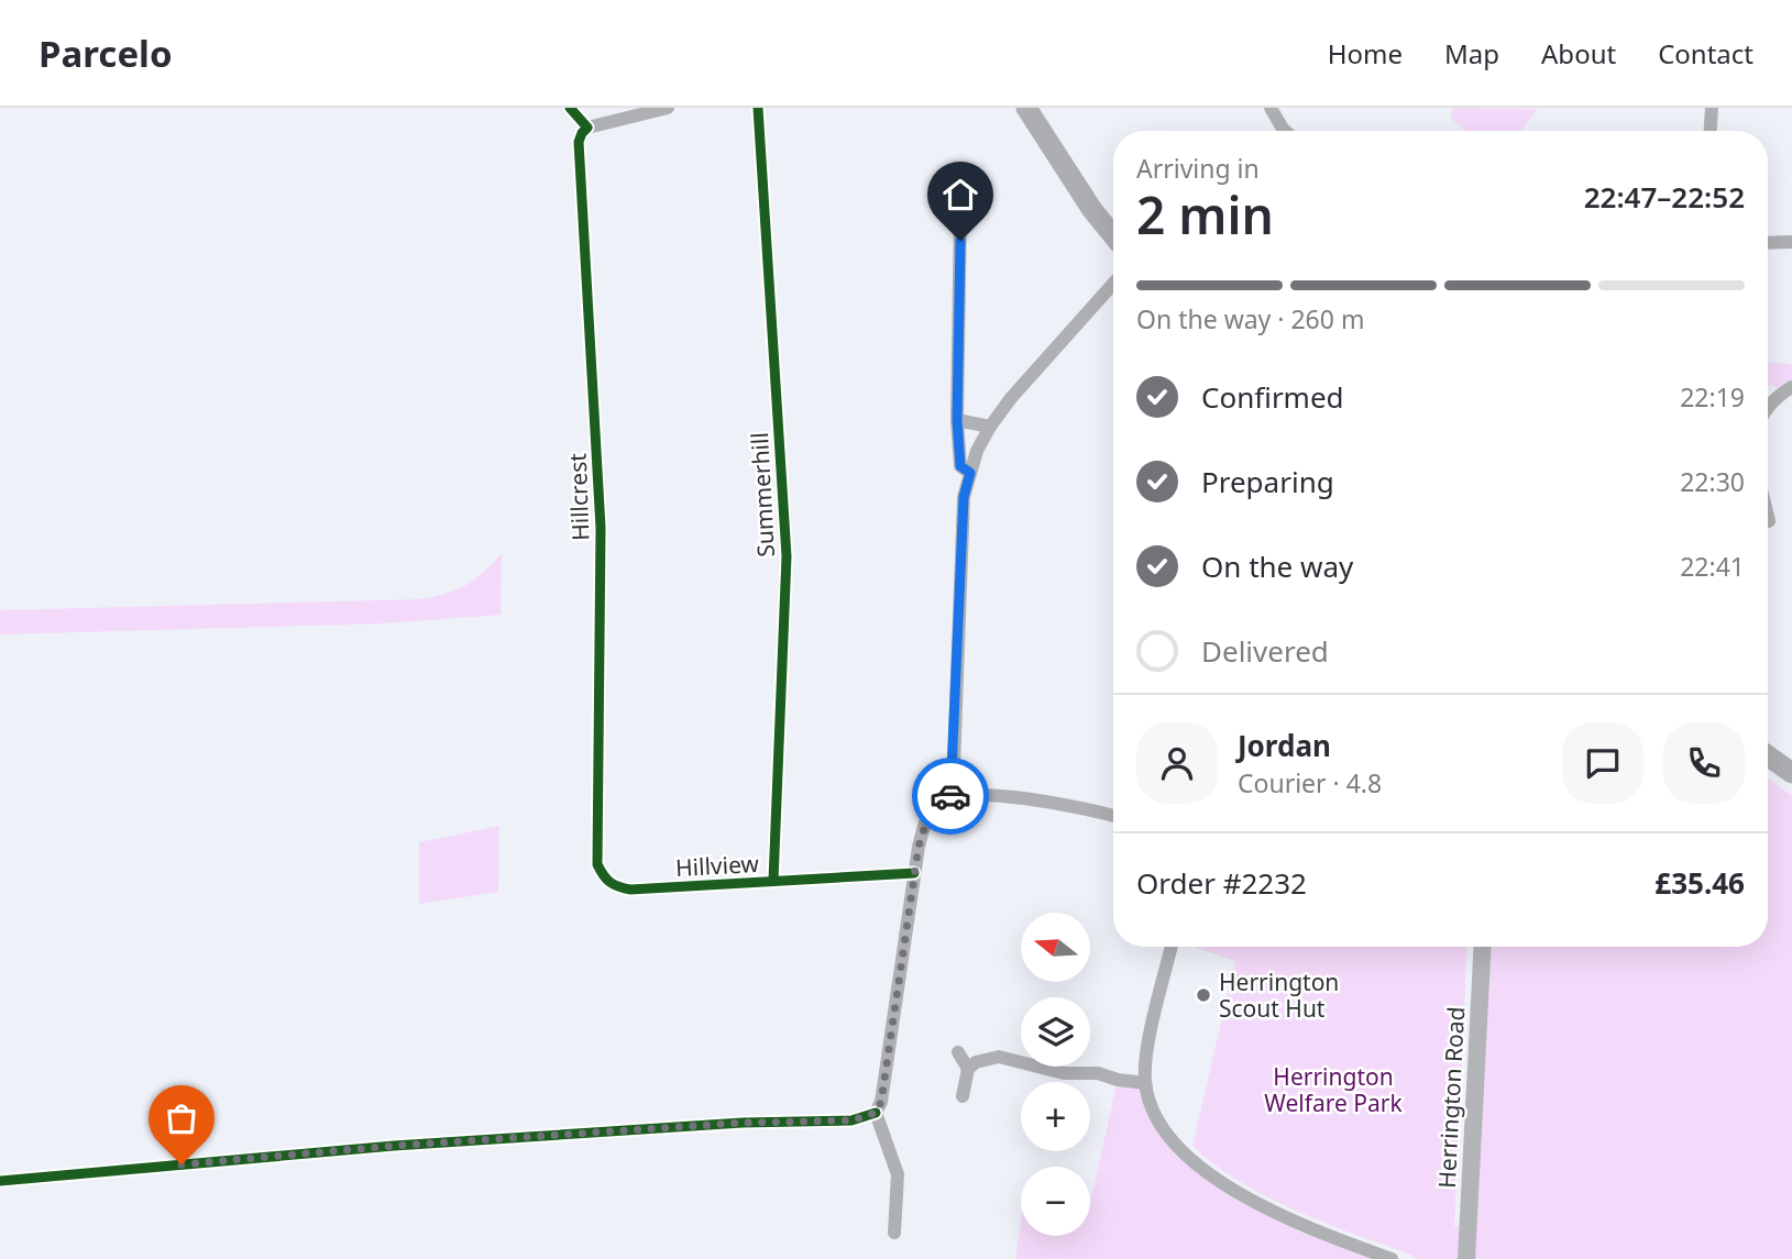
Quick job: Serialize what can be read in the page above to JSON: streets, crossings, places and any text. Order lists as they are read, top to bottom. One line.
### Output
{"streets":{"main road":["Herrington Road"],"street":["Summerhill","Hillcrest","Hillview"]},"crossings":[["Summerhill","Hillview"],["Hillcrest","Hillview"]],"parks":["Herrington Welfare Park"],"places":["Herrington Scout Hut"],"north":"left","page":{"header":"Parcelo","nav":["Home","Map","About","Contact"],"heading":["2 min","Arriving in","22:47–22:52"],"panel":["Jordan","Courier · 4.8","Order #2232","£35.46"],"bar":"On the way · 260 m","list":[["Confirmed","22:19"],["Preparing","22:30"],["On the way","22:41"],"Delivered"],"map_buttons":["+","−"]}}
